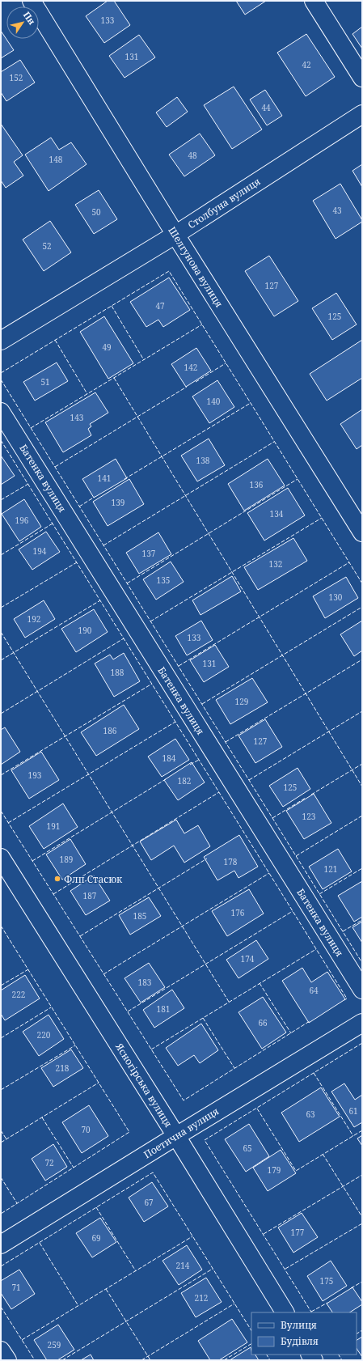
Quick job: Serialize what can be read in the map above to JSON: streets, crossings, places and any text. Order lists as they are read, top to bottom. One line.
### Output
{"streets":{"street":["Столбуна вулиця","Шелгунова вулиця","Батенка вулиця","Ясногірська вулиця","Поетична вулиця"]},"crossings":[["Столбуна вулиця","Шелгунова вулиця"],["Ясногірська вулиця","Поетична вулиця"]],"places":["Флп Стасюк"],"house_numbers":["133","131","42","152","44","48","148","43","50","52","127","47","125","49","142","51","140","143","138","141","136","139","134","196","194","137","132","135","130","192","190","133","131","188","129","186","127","184","193","182","125","123","191","189","178","121","187","176","185","174","183","64","222","181","66","220","218","61","63","70","65","72","179","67","177","69","214","175","71","212","259"],"legend":["Вулиця","Будівля"],"north":"top right"}
